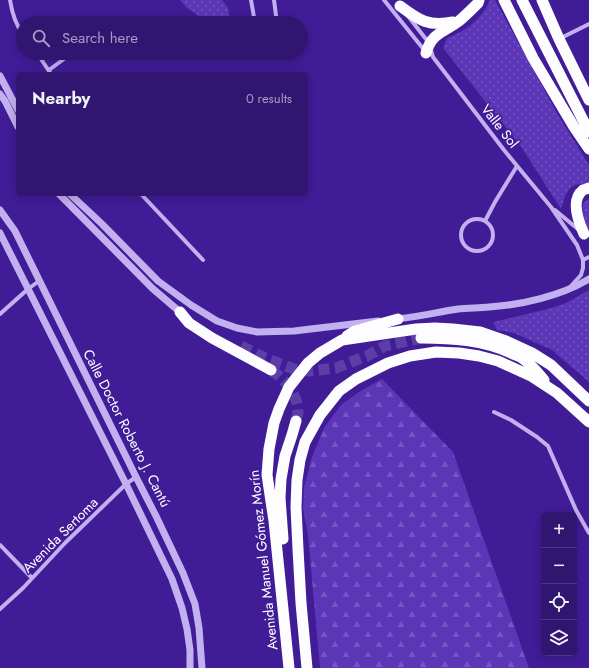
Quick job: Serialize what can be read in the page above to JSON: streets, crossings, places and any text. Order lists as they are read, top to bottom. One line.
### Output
{"streets":{"highway":["Avenida Manuel Gómez Morín"],"street":["Valle Sol","Calle Doctor Roberto J. Cantú","Avenida Sertoma"]},"crossings":[["Calle Doctor Roberto J. Cantú","Avenida Sertoma"]],"page":{"search":"Search here","heading":["Nearby","0 results"],"map_buttons":["+","−"]}}
